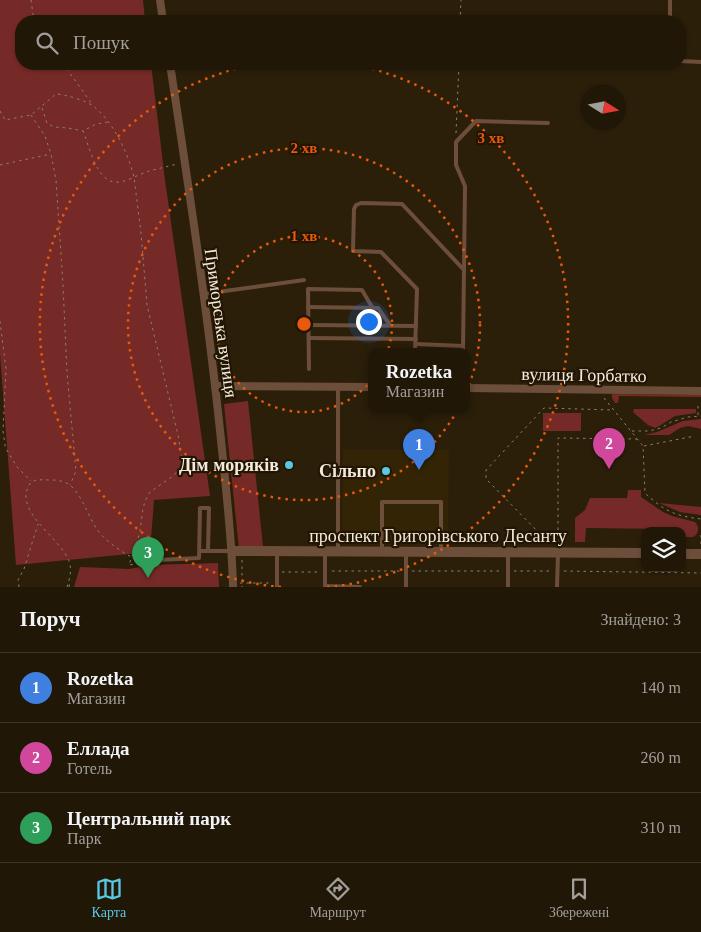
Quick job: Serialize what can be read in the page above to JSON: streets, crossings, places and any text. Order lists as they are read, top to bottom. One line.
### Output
{"streets":{"street":["Приморська вулиця","вулиця Горбатко","проспект Григорівського Десанту"]},"crossings":[["Приморська вулиця","проспект Григорівського Десанту"]],"places":["Дім моряків","Сільпо"],"north":"right","page":{"search":"Пошук","popup":["Rozetka","Магазин"],"pins":["2","1","3"],"heading":["Поруч","Знайдено: 3"],"list":[{"mark":"1","name":"Rozetka","note":"Магазин","value":"140 m"},{"mark":"2","name":"Еллада","note":"Готель","value":"260 m"},{"mark":"3","name":"Центральний парк","note":"Парк","value":"310 m"}],"nav":["Карта","Маршрут","Збережені"]},"rings":["3 хв","2 хв","1 хв"]}
